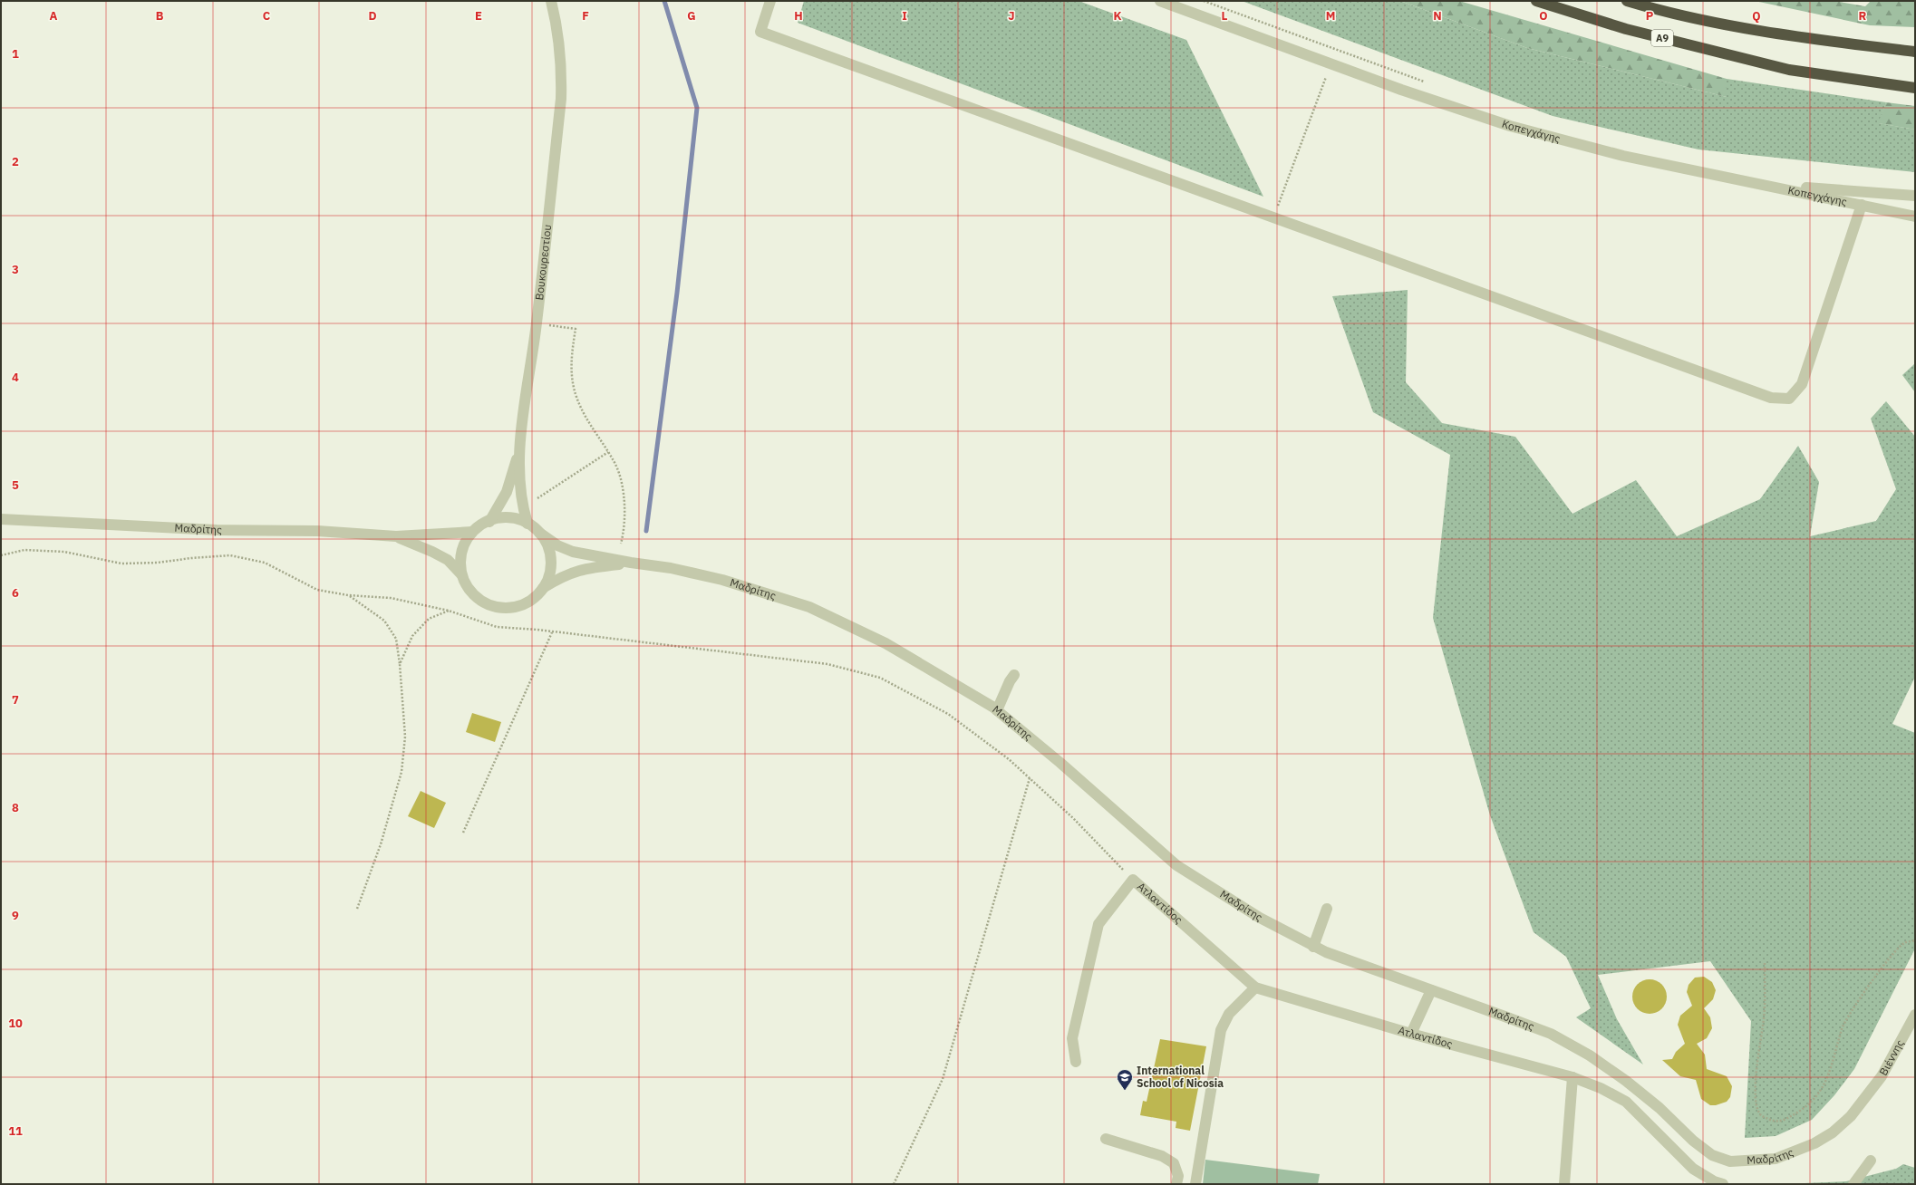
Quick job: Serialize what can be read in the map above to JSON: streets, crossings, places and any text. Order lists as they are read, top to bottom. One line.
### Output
{"streets":{"highway":["A9"],"street":["Κοπεγχάγης","Βουκουρεστίου","Μαδρίτης","Ατλαντίδος","Βιέννης"]},"crossings":[["Βουκουρεστίου","Μαδρίτης"],["Μαδρίτης","Βιέννης"]],"places":{"school or university":["International School of Nicosia"]},"grid":{"columns":["A","B","C","D","E","F","G","H","I","J","K","L","M","N","O","P","Q","R"],"rows":["1","2","3","4","5","6","7","8","9","10","11"]}}
